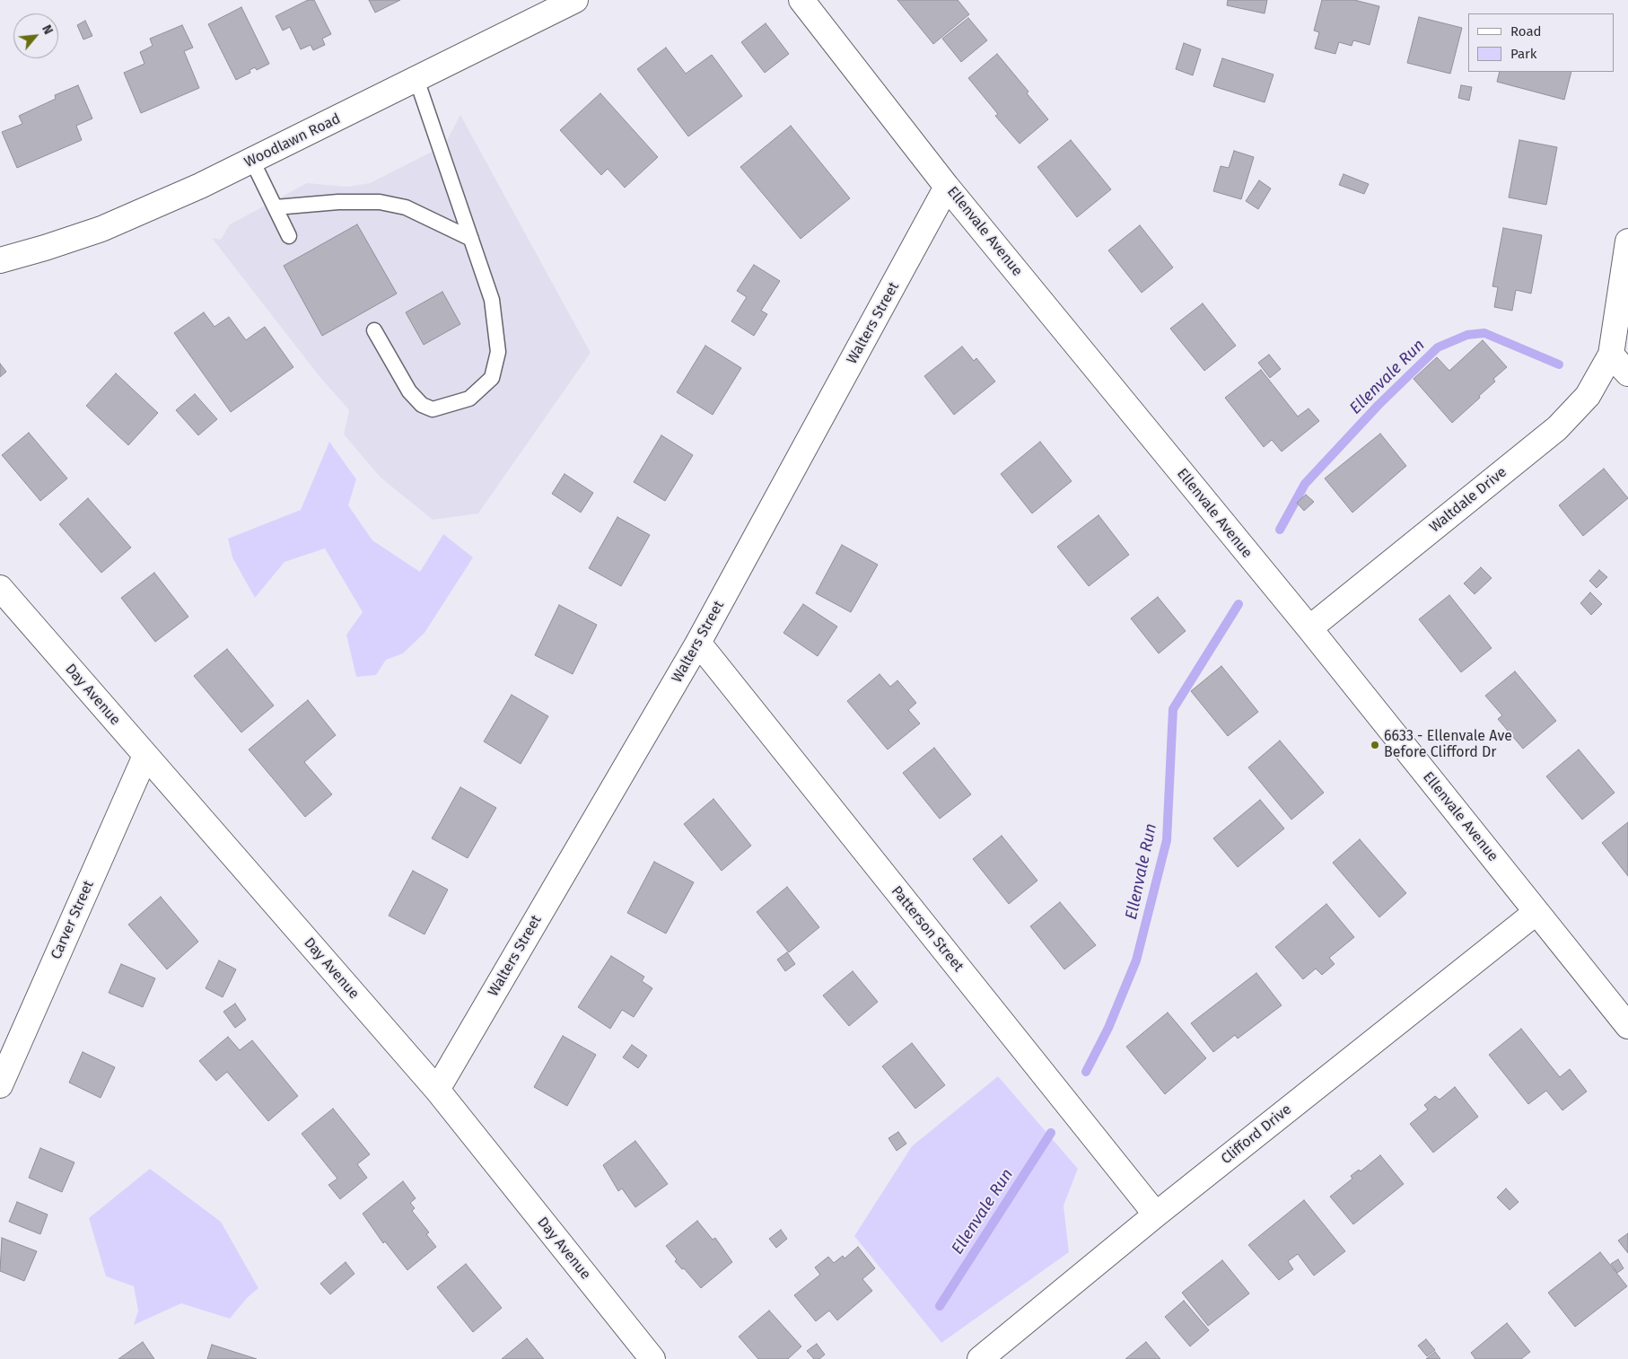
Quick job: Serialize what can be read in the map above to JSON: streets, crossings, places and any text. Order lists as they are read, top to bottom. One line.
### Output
{"streets":{"street":["Woodlawn Road","Ellenvale Avenue","Walters Street","Waltdale Drive","Day Avenue","Carver Street","Patterson Street","Clifford Drive"]},"crossings":[["Ellenvale Avenue","Walters Street"],["Ellenvale Avenue","Waltdale Drive"],["Ellenvale Avenue","Clifford Drive"],["Walters Street","Day Avenue"],["Walters Street","Patterson Street"],["Day Avenue","Carver Street"],["Patterson Street","Clifford Drive"]],"water":["Ellenvale Run"],"places":["6633 - Ellenvale Ave Before Clifford Dr"],"legend":["Road","Park"],"north":"top right"}
